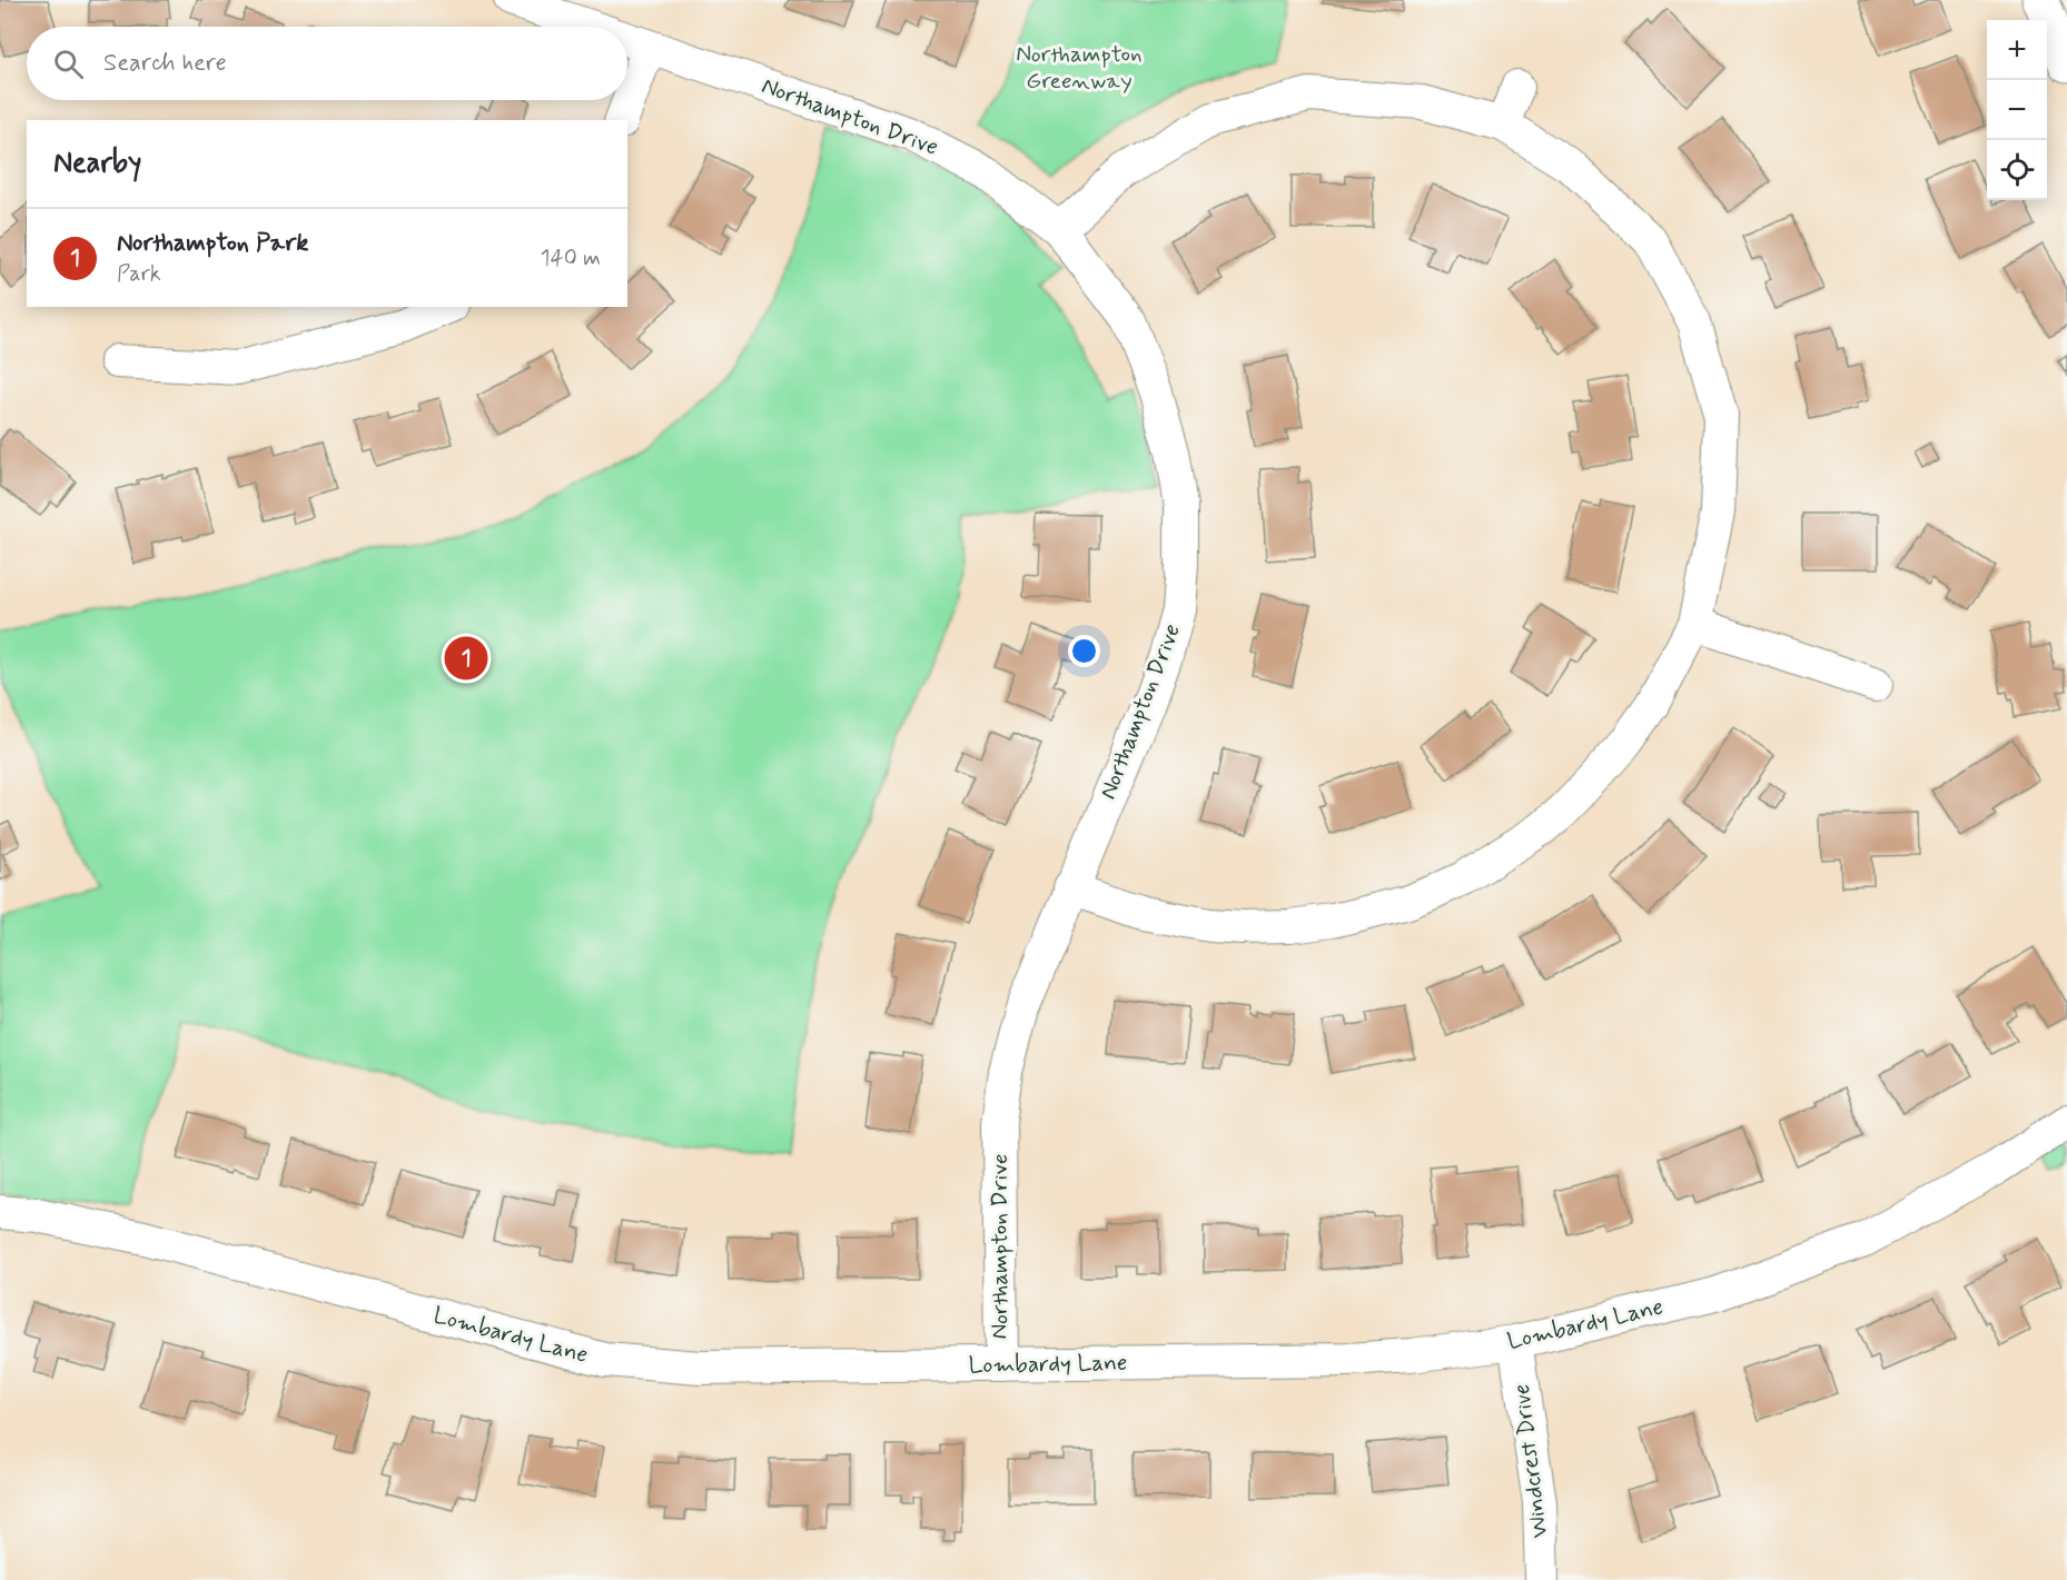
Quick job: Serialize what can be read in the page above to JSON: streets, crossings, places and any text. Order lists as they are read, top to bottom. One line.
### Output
{"streets":{"street":["Northampton Drive","Lombardy Lane","Windcrest Drive"]},"crossings":[["Northampton Drive","Lombardy Lane"],["Lombardy Lane","Windcrest Drive"]],"parks":["Northampton Greenway"],"page":{"map_buttons":["+","−"],"search":"Search here","heading":"Nearby","list":[{"mark":"1","name":"Northampton Park","note":"Park","value":"140 m"}],"pins":"1"}}
